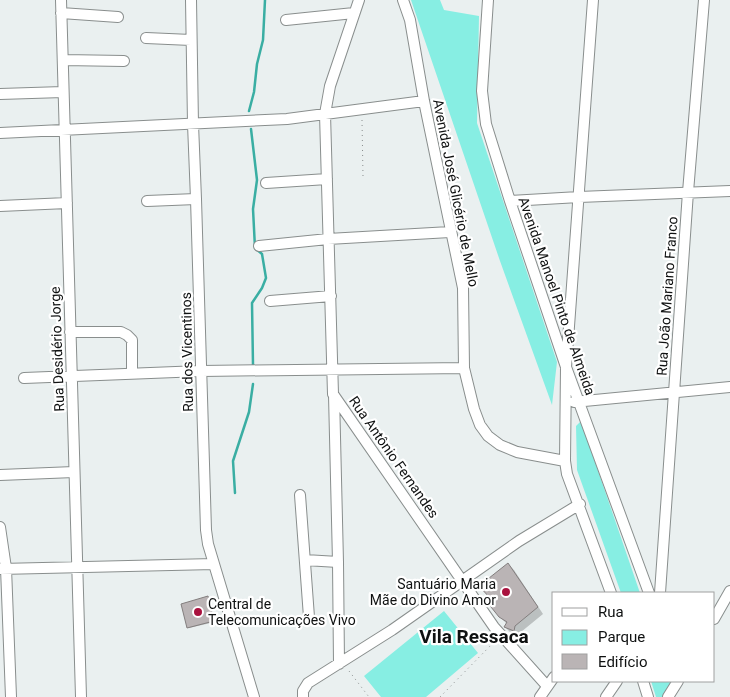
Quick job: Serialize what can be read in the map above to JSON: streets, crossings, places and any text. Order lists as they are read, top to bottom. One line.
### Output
{"streets":{"street":["Avenida José Glicério de Mello","Avenida Manoel Pinto de Almeida","Rua João Mariano Franco","Rua Desidério Jorge","Rua dos Vicentinos","Rua Antônio Fernandes"]},"districts":["Vila Ressaca"],"places":["Santuário Maria Mãe do Divino Amor","Central de Telecomunicações Vivo"],"legend":["Rua","Parque","Edifício"]}
